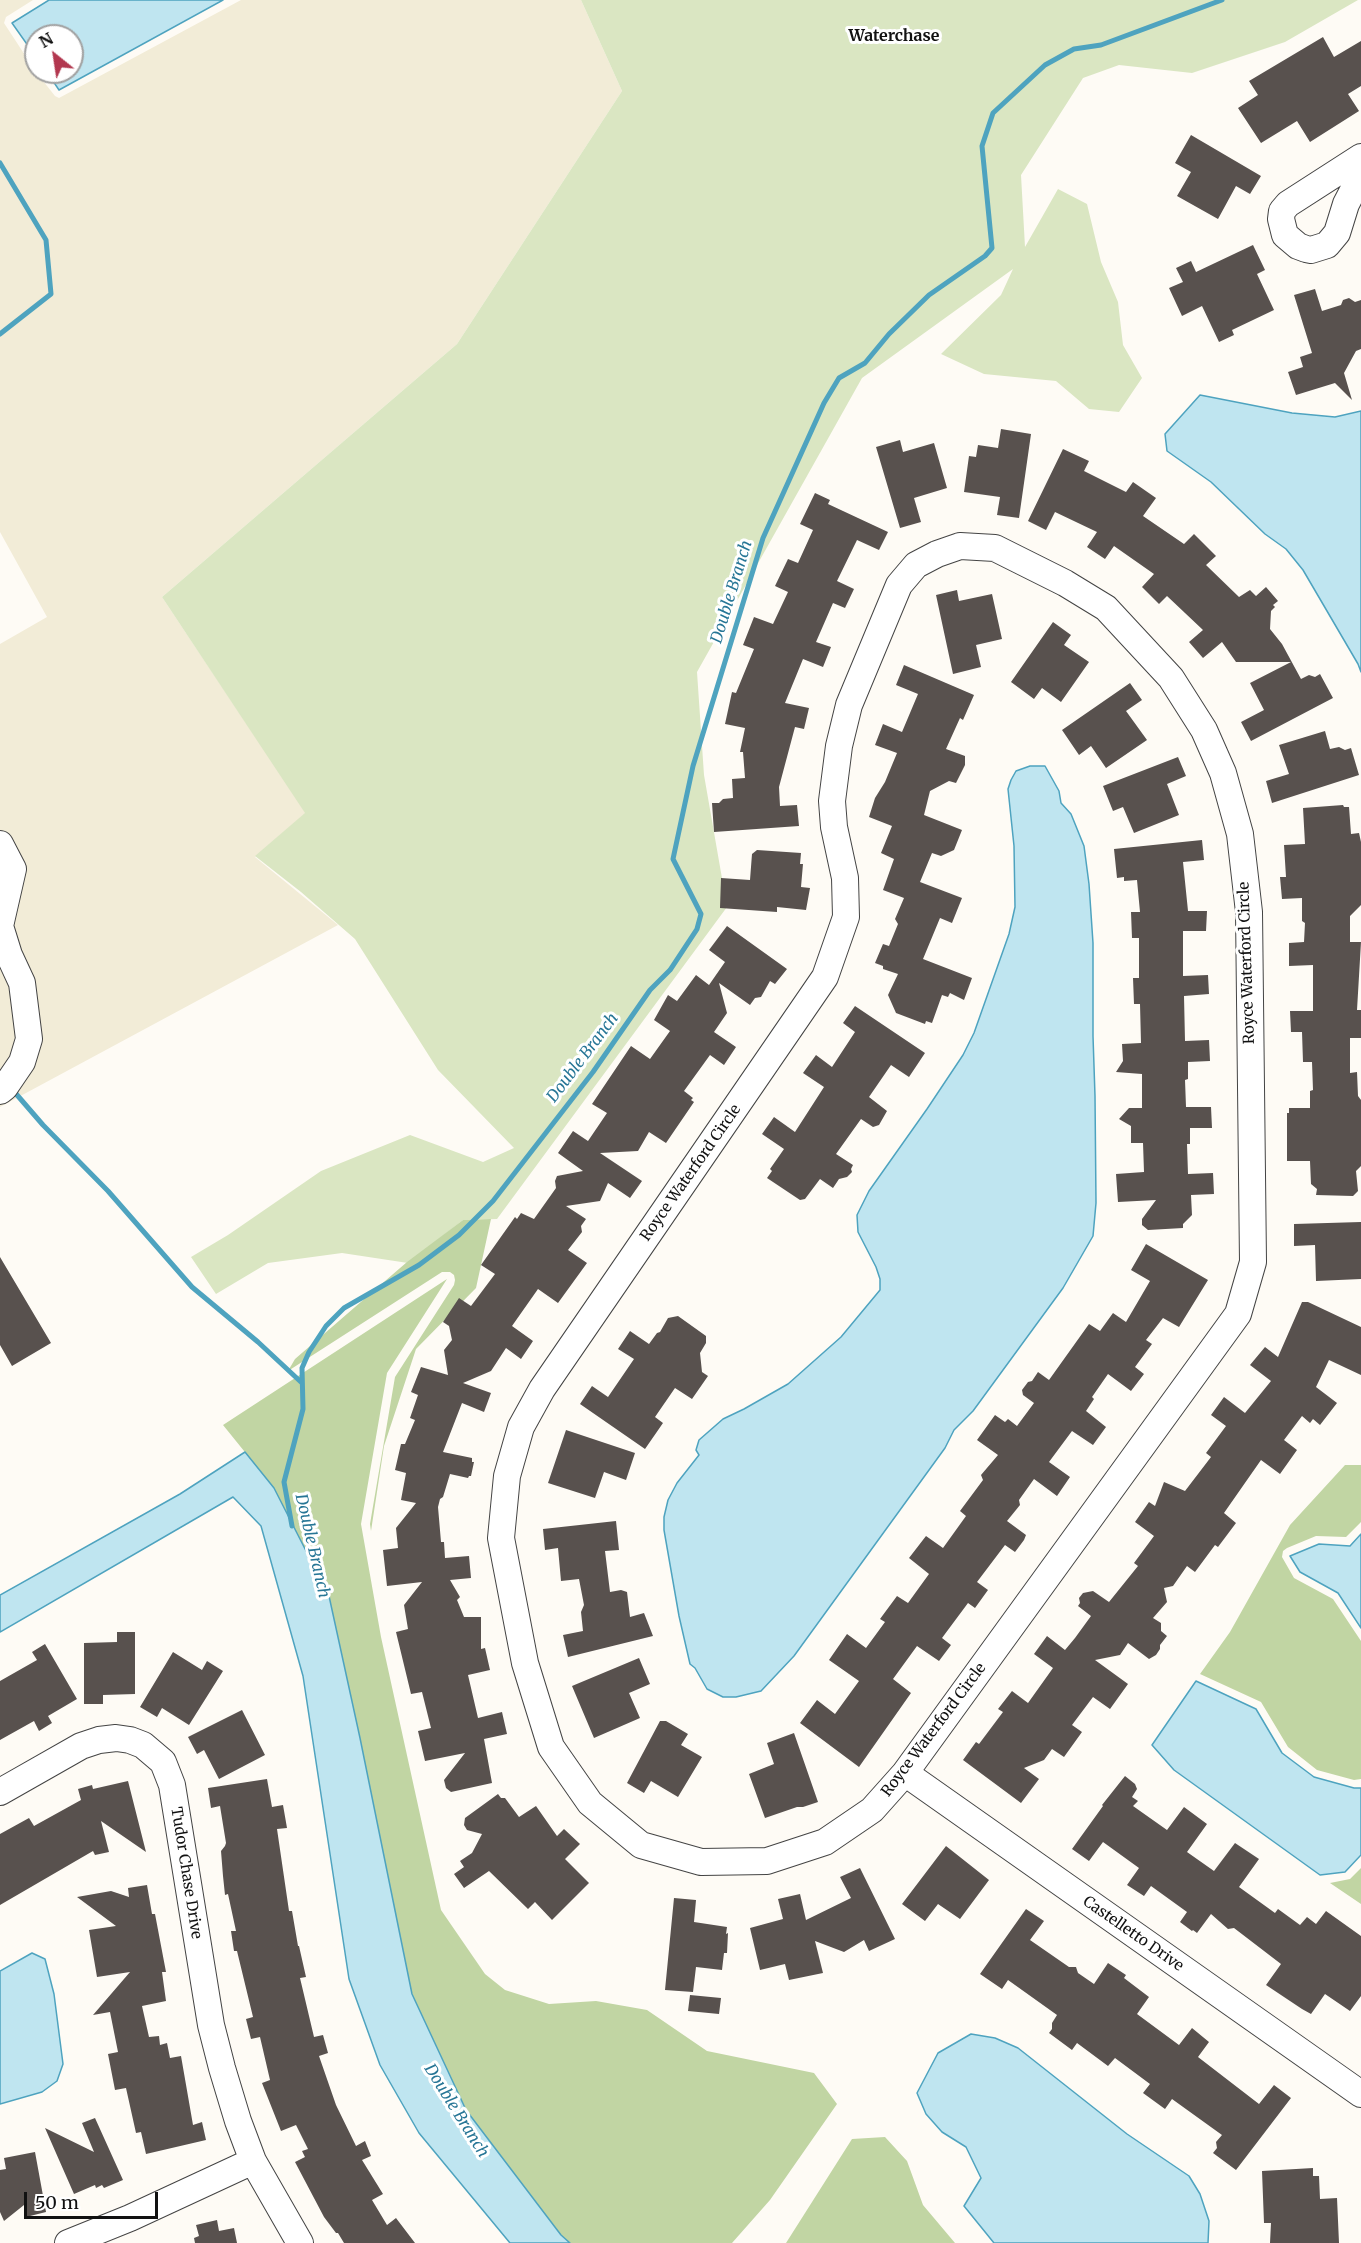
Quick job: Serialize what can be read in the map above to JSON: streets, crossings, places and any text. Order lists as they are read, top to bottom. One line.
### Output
{"streets":{"street":["Royce Waterford Circle","Tudor Chase Drive","Castelletto Drive"]},"crossings":[["Royce Waterford Circle","Castelletto Drive"]],"districts":["Waterchase"],"water":["Double Branch"],"scale_bar":"50 m","north":"top left"}
